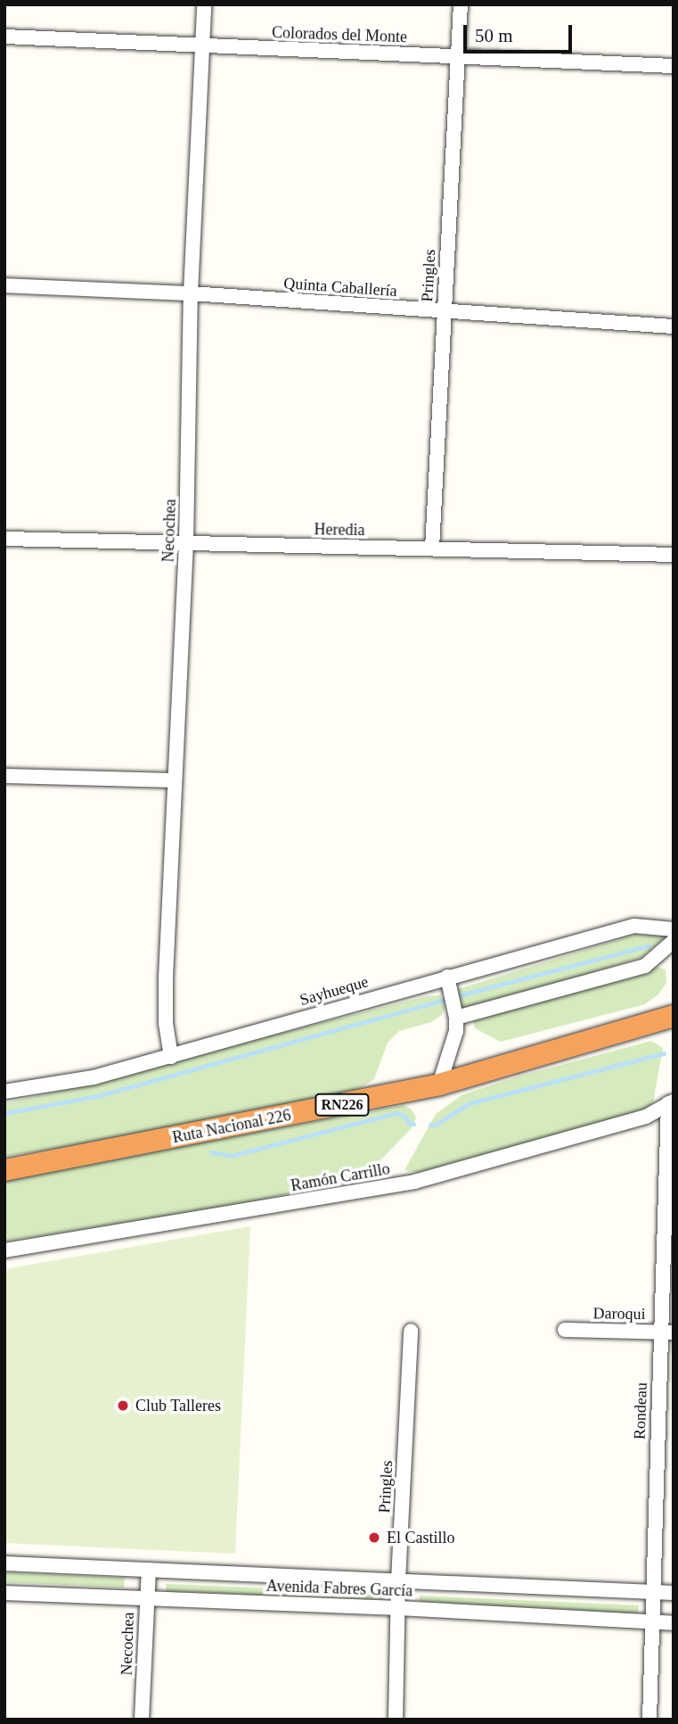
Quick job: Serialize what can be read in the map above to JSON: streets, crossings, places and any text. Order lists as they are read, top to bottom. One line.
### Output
{"streets":{"highway":["RN226","Ruta Nacional 226"],"street":["Colorados del Monte","Pringles","Quinta Caballería","Heredia","Necochea","Sayhueque","Ramón Carrillo","Daroqui","Rondeau","Avenida Fabres García"]},"crossings":[["Colorados del Monte","Pringles"],["Colorados del Monte","Necochea"],["Pringles","Quinta Caballería"],["Pringles","Heredia"],["Pringles","Avenida Fabres García"],["Quinta Caballería","Necochea"],["Heredia","Necochea"],["Necochea","Sayhueque"],["Necochea","Avenida Fabres García"],["Ramón Carrillo","Rondeau"],["Daroqui","Rondeau"],["Rondeau","Avenida Fabres García"]],"places":["Club Talleres","El Castillo"],"scale_bar":"50 m"}
